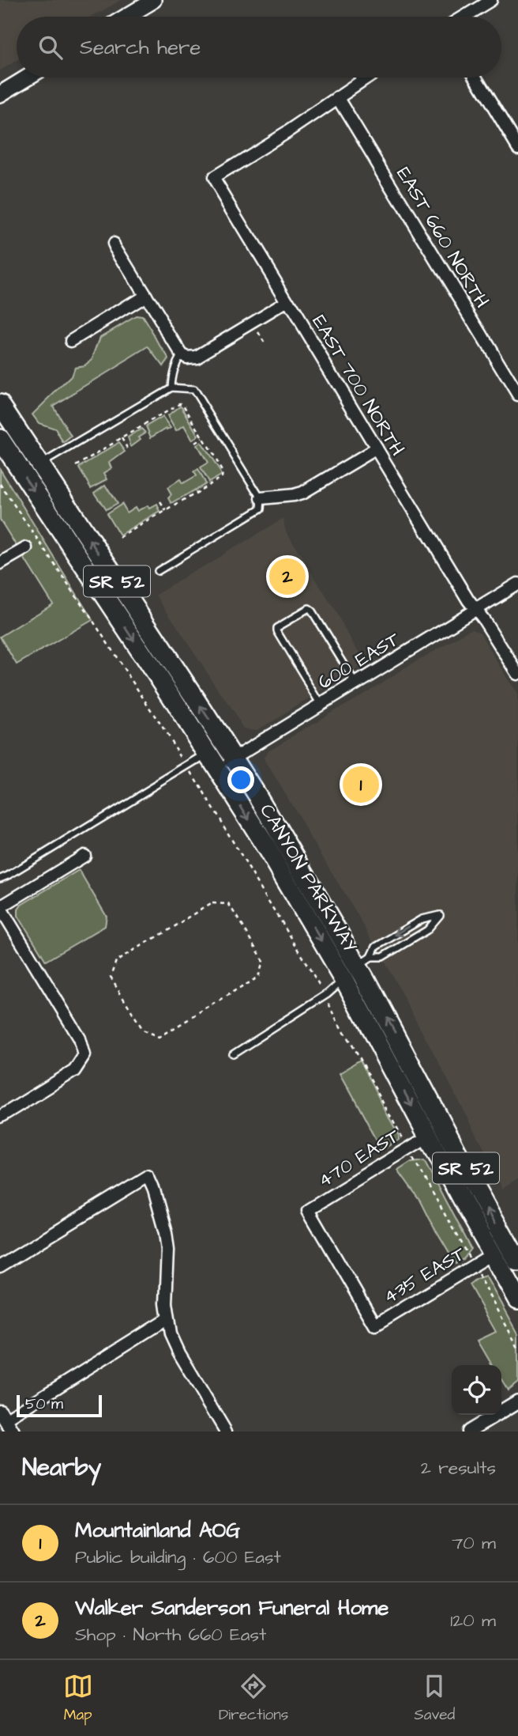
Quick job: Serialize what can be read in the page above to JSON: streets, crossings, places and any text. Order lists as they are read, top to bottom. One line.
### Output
{"streets":{"highway":["SR 52","CANYON PARKWAY"],"street":["EAST 660 NORTH","EAST 700 NORTH","600 EAST","470 EAST","435 EAST"]},"crossings":[["EAST 660 NORTH","EAST 700 NORTH"],["EAST 700 NORTH","600 EAST"],["600 EAST","CANYON PARKWAY"],["CANYON PARKWAY","470 EAST"],["CANYON PARKWAY","435 EAST"],["470 EAST","435 EAST"]],"scale_bar":"50 m","page":{"search":"Search here","pins":["2","1"],"scale":"50 m","heading":["Nearby","2 results"],"list":[{"mark":"1","name":"Mountainland AOG","note":"Public building · 600 East","value":"70 m"},{"mark":"2","name":"Walker Sanderson Funeral Home","note":"Shop · North 660 East","value":"120 m"}],"nav":["Map","Directions","Saved"]}}
